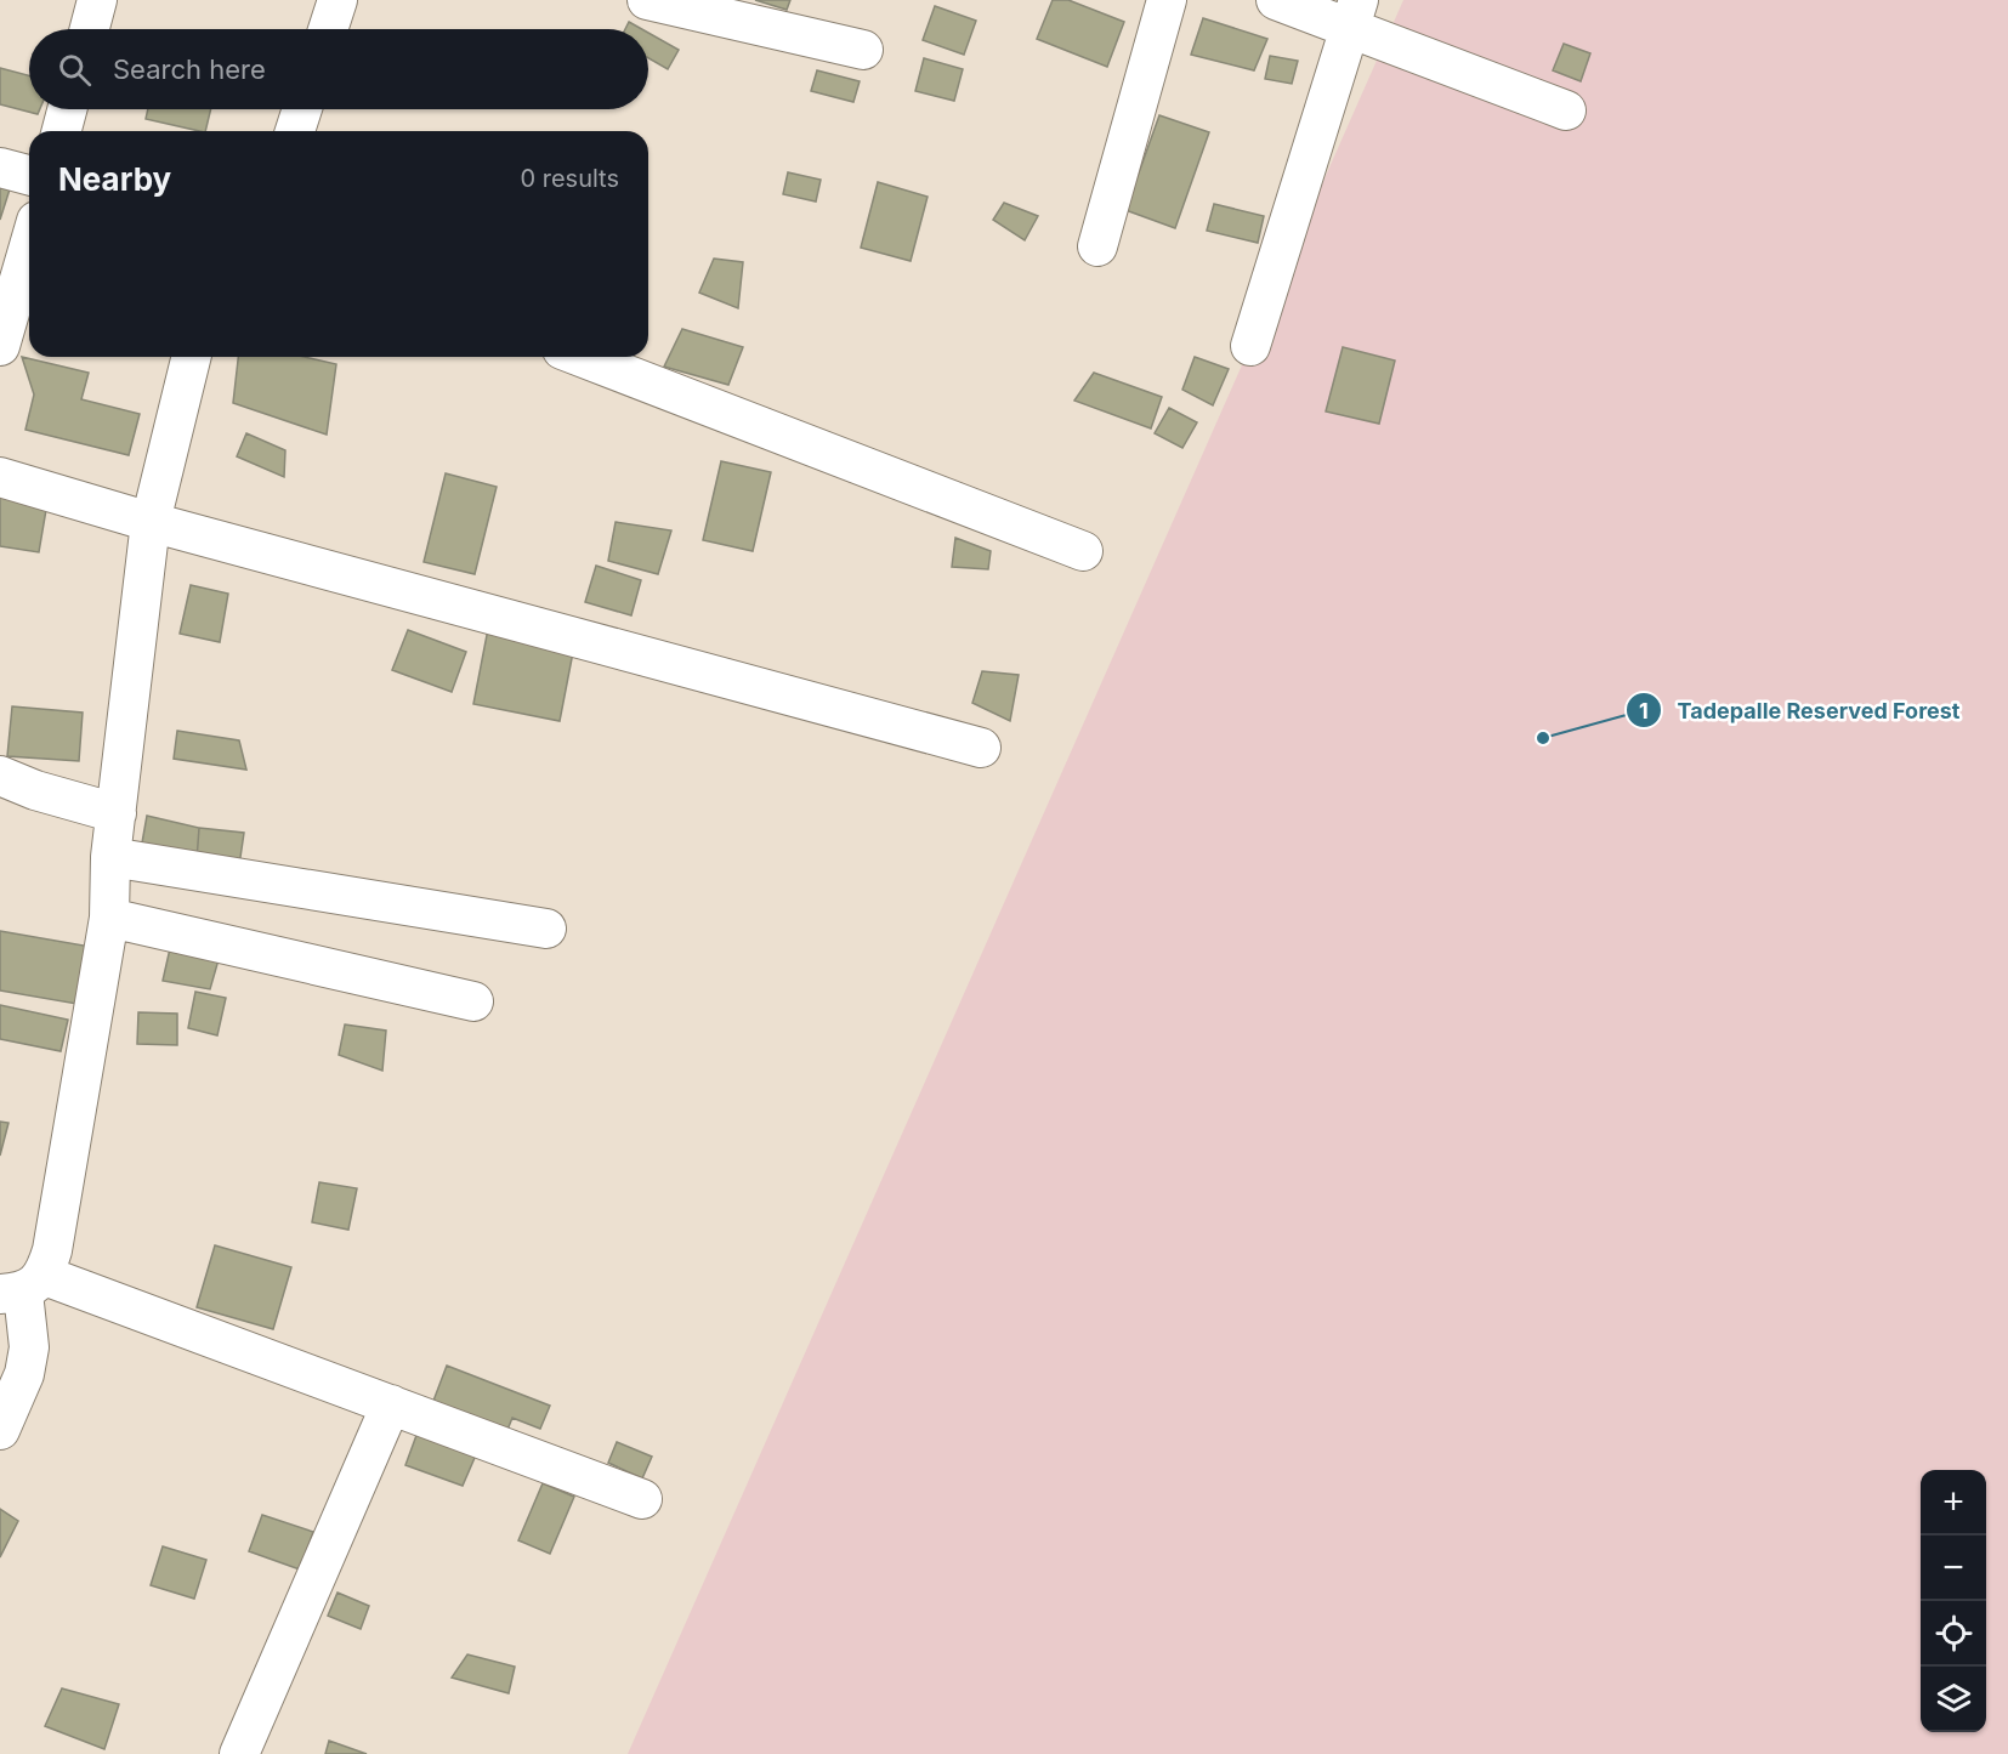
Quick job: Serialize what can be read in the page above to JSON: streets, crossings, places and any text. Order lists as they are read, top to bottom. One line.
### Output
{"places":["Tadepalle Reserved Forest"],"page":{"search":"Search here","heading":["Nearby","0 results"],"map_buttons":["+","−"]}}
